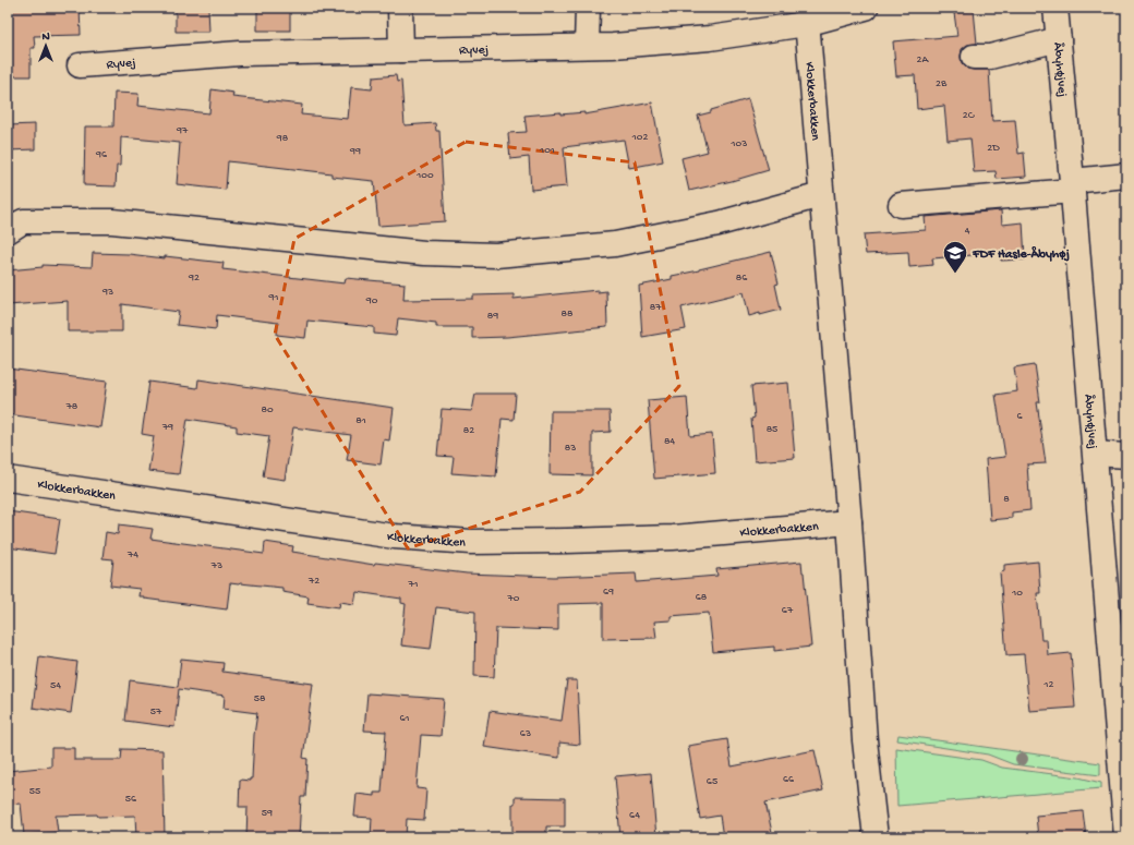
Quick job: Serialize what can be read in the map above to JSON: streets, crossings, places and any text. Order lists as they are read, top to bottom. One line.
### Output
{"streets":{"street":["Ryvej","Åbyhøjvej","Klokkerbakken"]},"crossings":[["Ryvej","Klokkerbakken"]],"places":{"school or university":["FDF Hasle-Åbyhøj"]},"house_numbers":["2A","2B","2C","97","102","98","103","2D","101","99","96","100","4","92","86","93","91","90","87","88","89","78","80","6","81","79","85","82","84","83","8","74","73","72","71","69","10","68","70","67","12","54","58","57","61","63","66","65","55","56","59","64"],"north":"top"}
